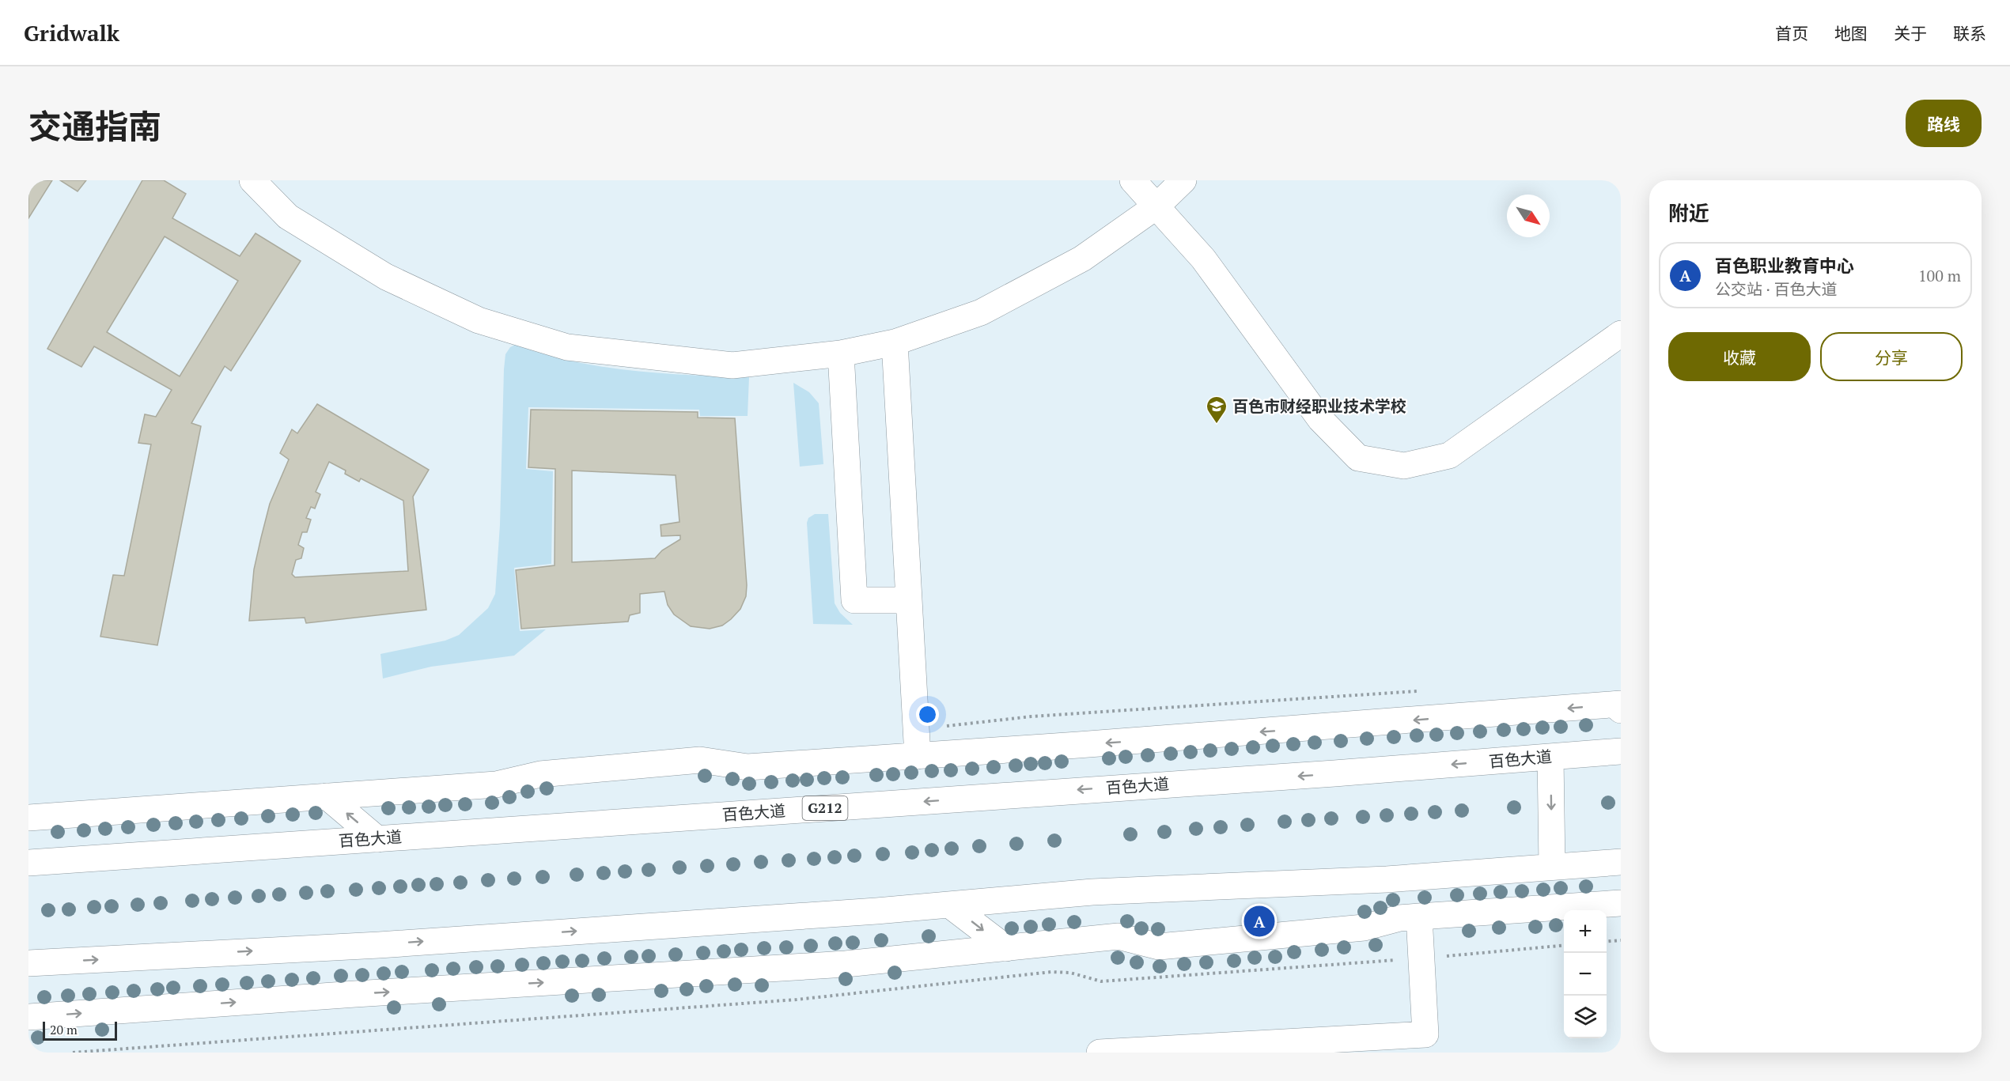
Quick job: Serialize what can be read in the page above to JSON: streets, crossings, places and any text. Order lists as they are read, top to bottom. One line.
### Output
{"streets":{"main road":["百色大道","G212"]},"places":{"school or university":["百色市财经职业技术学校"]},"scale_bar":"20 m","north":"bottom right","page":{"header":"Gridwalk","nav":["首页","地图","关于","联系"],"title":"交通指南","buttons":["路线",["收藏","分享"]],"heading":"附近","list":[{"mark":"A","name":"百色职业教育中心","note":"公交站 · 百色大道","value":"100 m"}],"pins":"A","map_buttons":["+","−"],"scale":"20 m"}}
